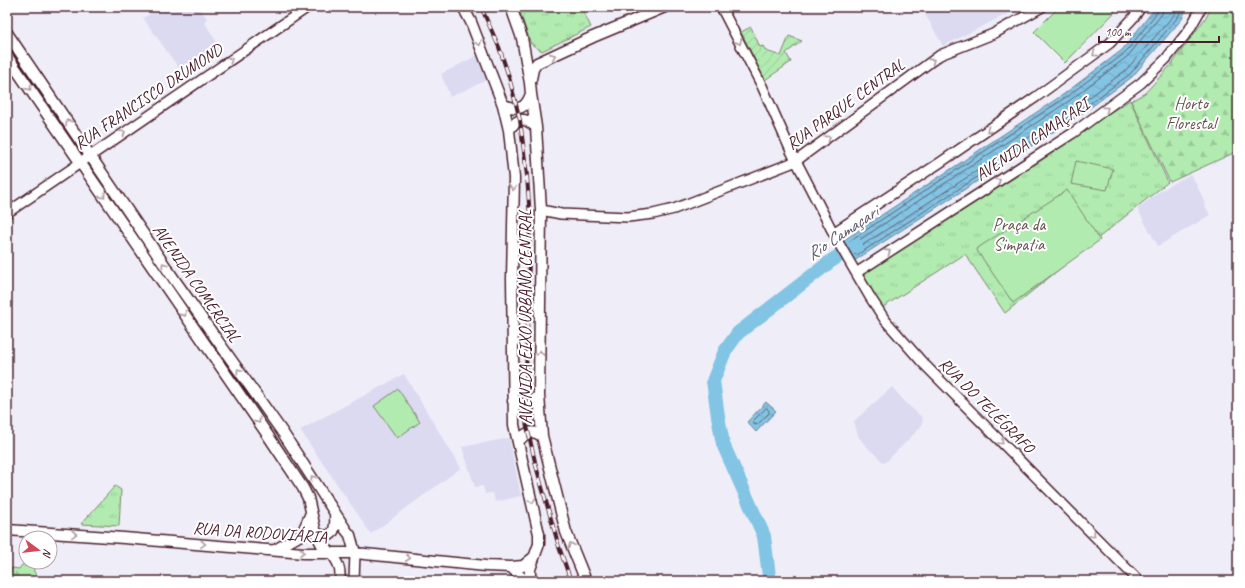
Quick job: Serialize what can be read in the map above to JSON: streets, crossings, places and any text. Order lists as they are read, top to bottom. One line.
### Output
{"streets":{"main road":["AVENIDA COMERCIAL","AVENIDA EIXO URBANO CENTRAL","RUA DA RODOVIÁRIA"],"street":["RUA FRANCISCO DRUMOND","RUA PARQUE CENTRAL","AVENIDA CAMAÇARI","RUA DO TELÉGRAFO"]},"crossings":[["RUA FRANCISCO DRUMOND","AVENIDA COMERCIAL"],["RUA PARQUE CENTRAL","AVENIDA EIXO URBANO CENTRAL"],["RUA PARQUE CENTRAL","RUA DO TELÉGRAFO"],["AVENIDA CAMAÇARI","RUA DO TELÉGRAFO"],["AVENIDA COMERCIAL","RUA DA RODOVIÁRIA"],["AVENIDA EIXO URBANO CENTRAL","RUA DA RODOVIÁRIA"]],"one_way":["RUA FRANCISCO DRUMOND","RUA PARQUE CENTRAL","RUA DO TELÉGRAFO","RUA DA RODOVIÁRIA"],"water":["Rio Camaçari"],"parks":["Horto Florestal","Praça da Simpatia"],"scale_bar":"100 m","north":"right"}
